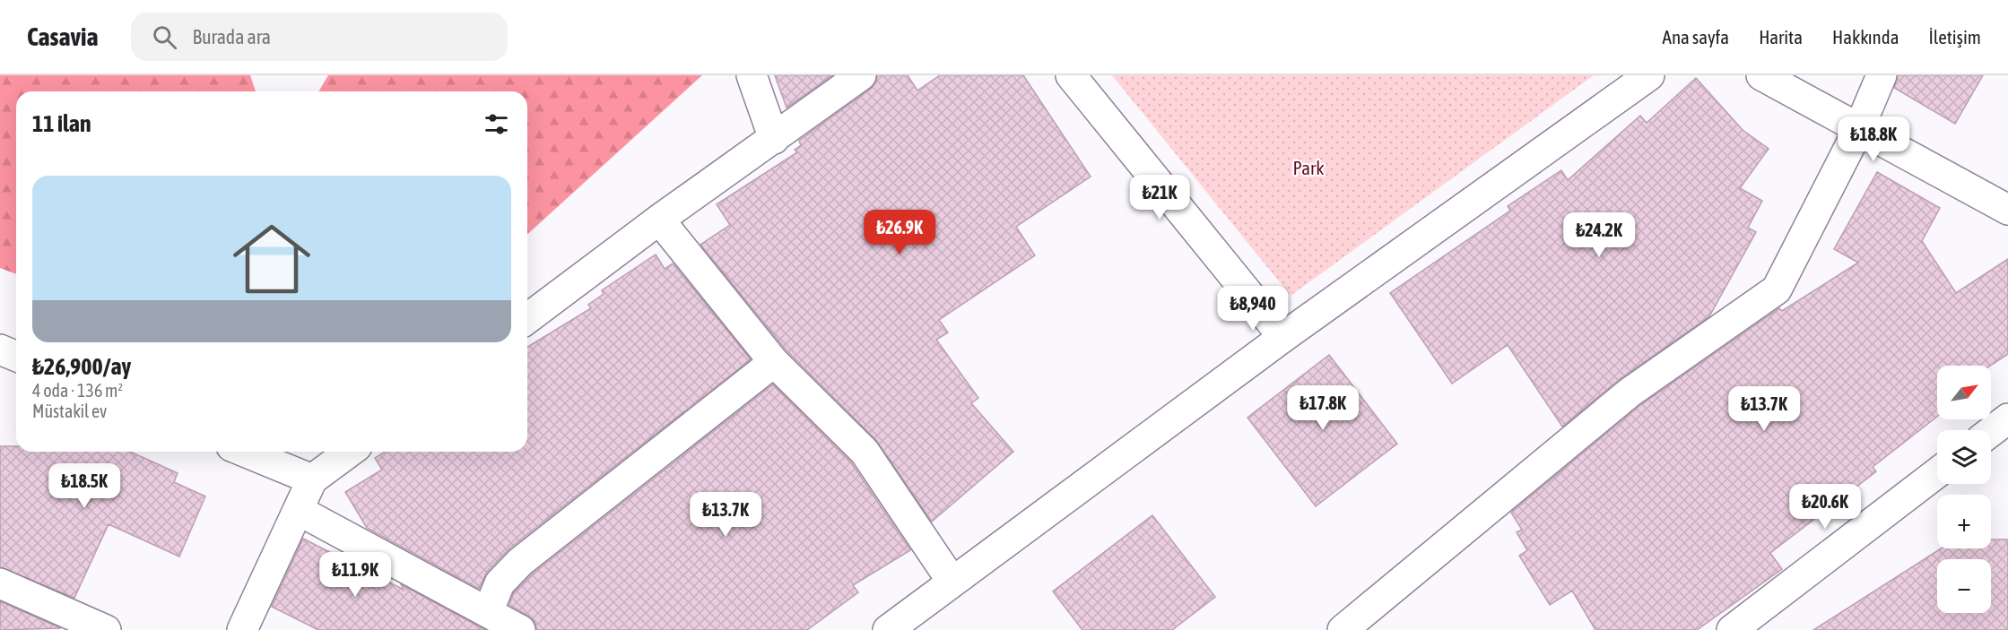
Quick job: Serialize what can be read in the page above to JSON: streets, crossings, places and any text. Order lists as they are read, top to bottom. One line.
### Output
{"parks":["Park"],"north":"top right","page":{"header":"Casavia","search":"Burada ara","nav":["Ana sayfa","Harita","Hakkında","İletişim"],"heading":"11 ilan","price":["₺18.8K","₺21K","₺26.9K","₺24.2K","₺8,940","₺17.8K","₺13.7K","₺18.5K","₺20.6K","₺13.7K","₺11.9K"],"list":[{"name":"₺26,900/ay","note":"4 oda · 136 m² · Müstakil ev"}],"map_buttons":["+","−"]}}
